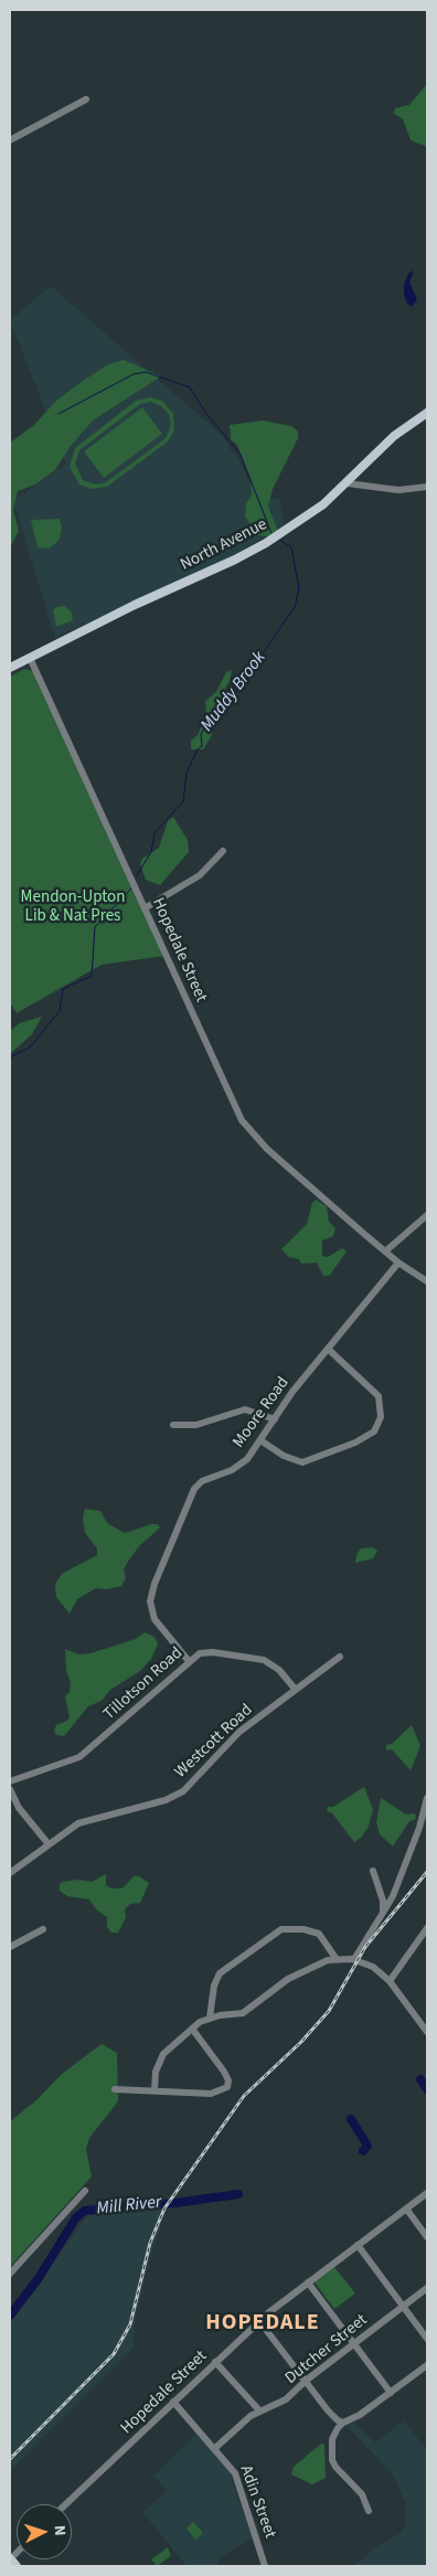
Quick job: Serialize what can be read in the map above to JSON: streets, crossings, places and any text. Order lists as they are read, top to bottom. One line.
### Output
{"streets":{"main road":["North Avenue"],"street":["Hopedale Street","Moore Road","Tillotson Road","Westcott Road","Dutcher Street","Adin Street"]},"crossings":[["North Avenue","Hopedale Street"],["Hopedale Street","Moore Road"],["Hopedale Street","Adin Street"],["Moore Road","Tillotson Road"],["Tillotson Road","Westcott Road"],["Dutcher Street","Adin Street"]],"districts":["HOPEDALE"],"water":["Muddy Brook","Mill River"],"parks":["Mendon-Upton Lib & Nat Pres"],"north":"right"}
